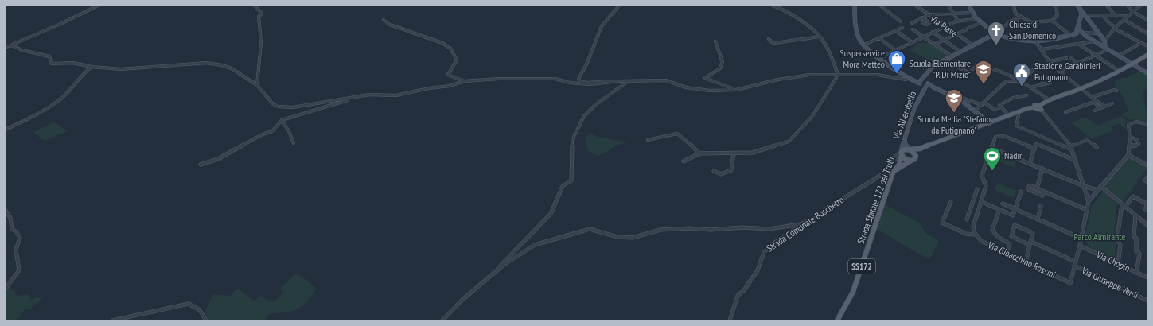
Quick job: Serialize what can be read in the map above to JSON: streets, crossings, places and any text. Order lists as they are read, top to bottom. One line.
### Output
{"streets":{"main road":["Strada Statale 172 dei Trulli","SS172"],"street":["Via Piave","Via Alberobello","Strada Comunale Boschetto","Via Gioacchino Rossini","Via Chopin","Via Giuseppe Verdi"]},"crossings":[["Via Alberobello","Strada Statale 172 dei Trulli"],["Via Alberobello","Strada Comunale Boschetto"],["Strada Statale 172 dei Trulli","Strada Comunale Boschetto"],["Via Gioacchino Rossini","Via Giuseppe Verdi"],["Via Chopin","Via Giuseppe Verdi"]],"parks":["Parco Almirante"],"places":{"church":["Chiesa di San Domenico"],"shop":["Susperservice Mora Matteo"],"school or university":["Scuola Elementare \"P. Di Mizio\"","Scuola Media \"Stefano da Putignano\""],"public building":["Stazione Carabinieri Putignano"],"sports":["Nadir"]}}
